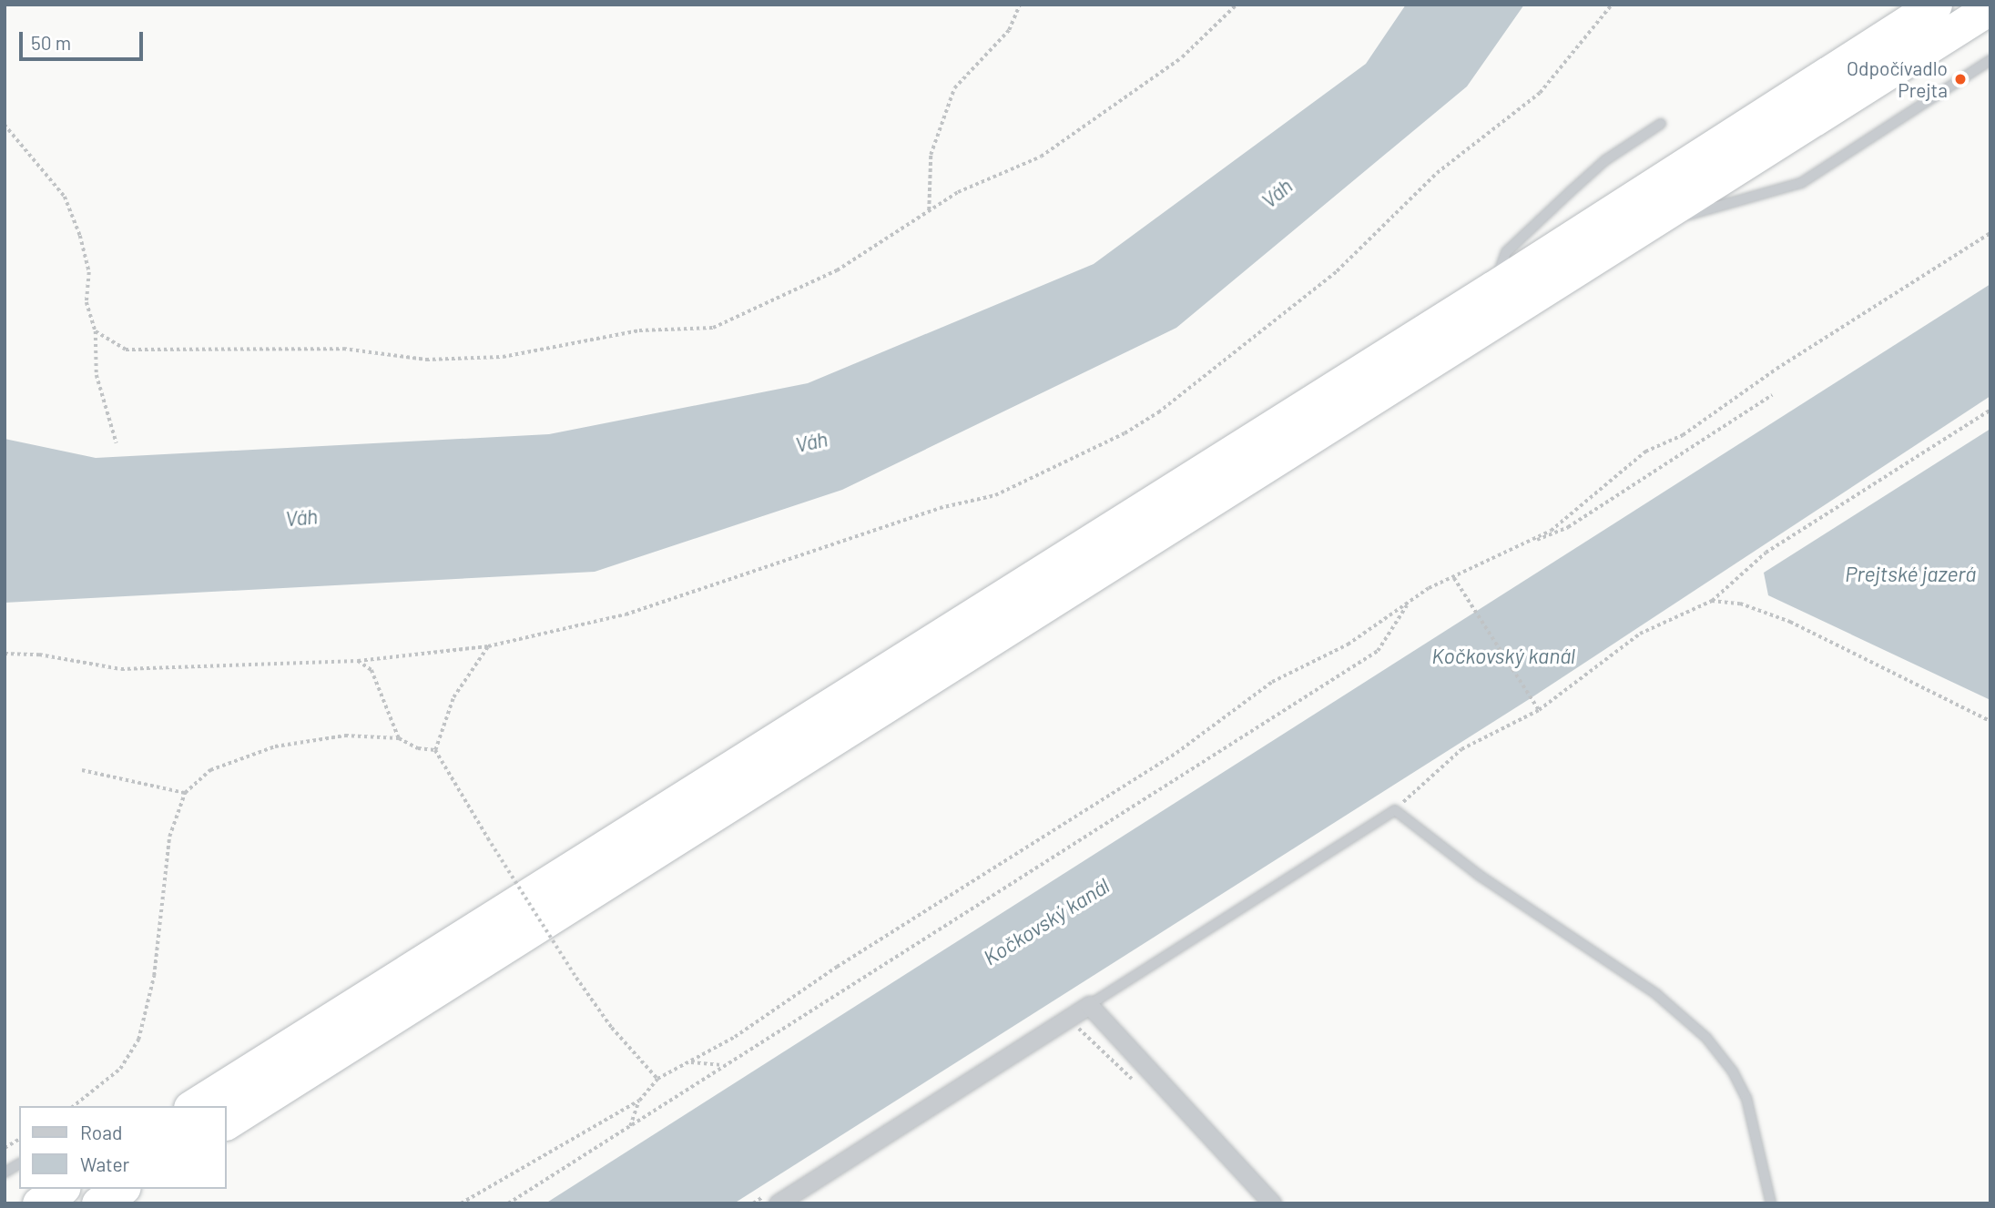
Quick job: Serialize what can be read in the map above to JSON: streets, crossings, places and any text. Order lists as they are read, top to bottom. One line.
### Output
{"water":["Váh","Prejtské jazerá","Kočkovský kanál"],"places":["Odpočívadlo Prejta"],"legend":["Road","Water"],"scale_bar":"50 m"}
